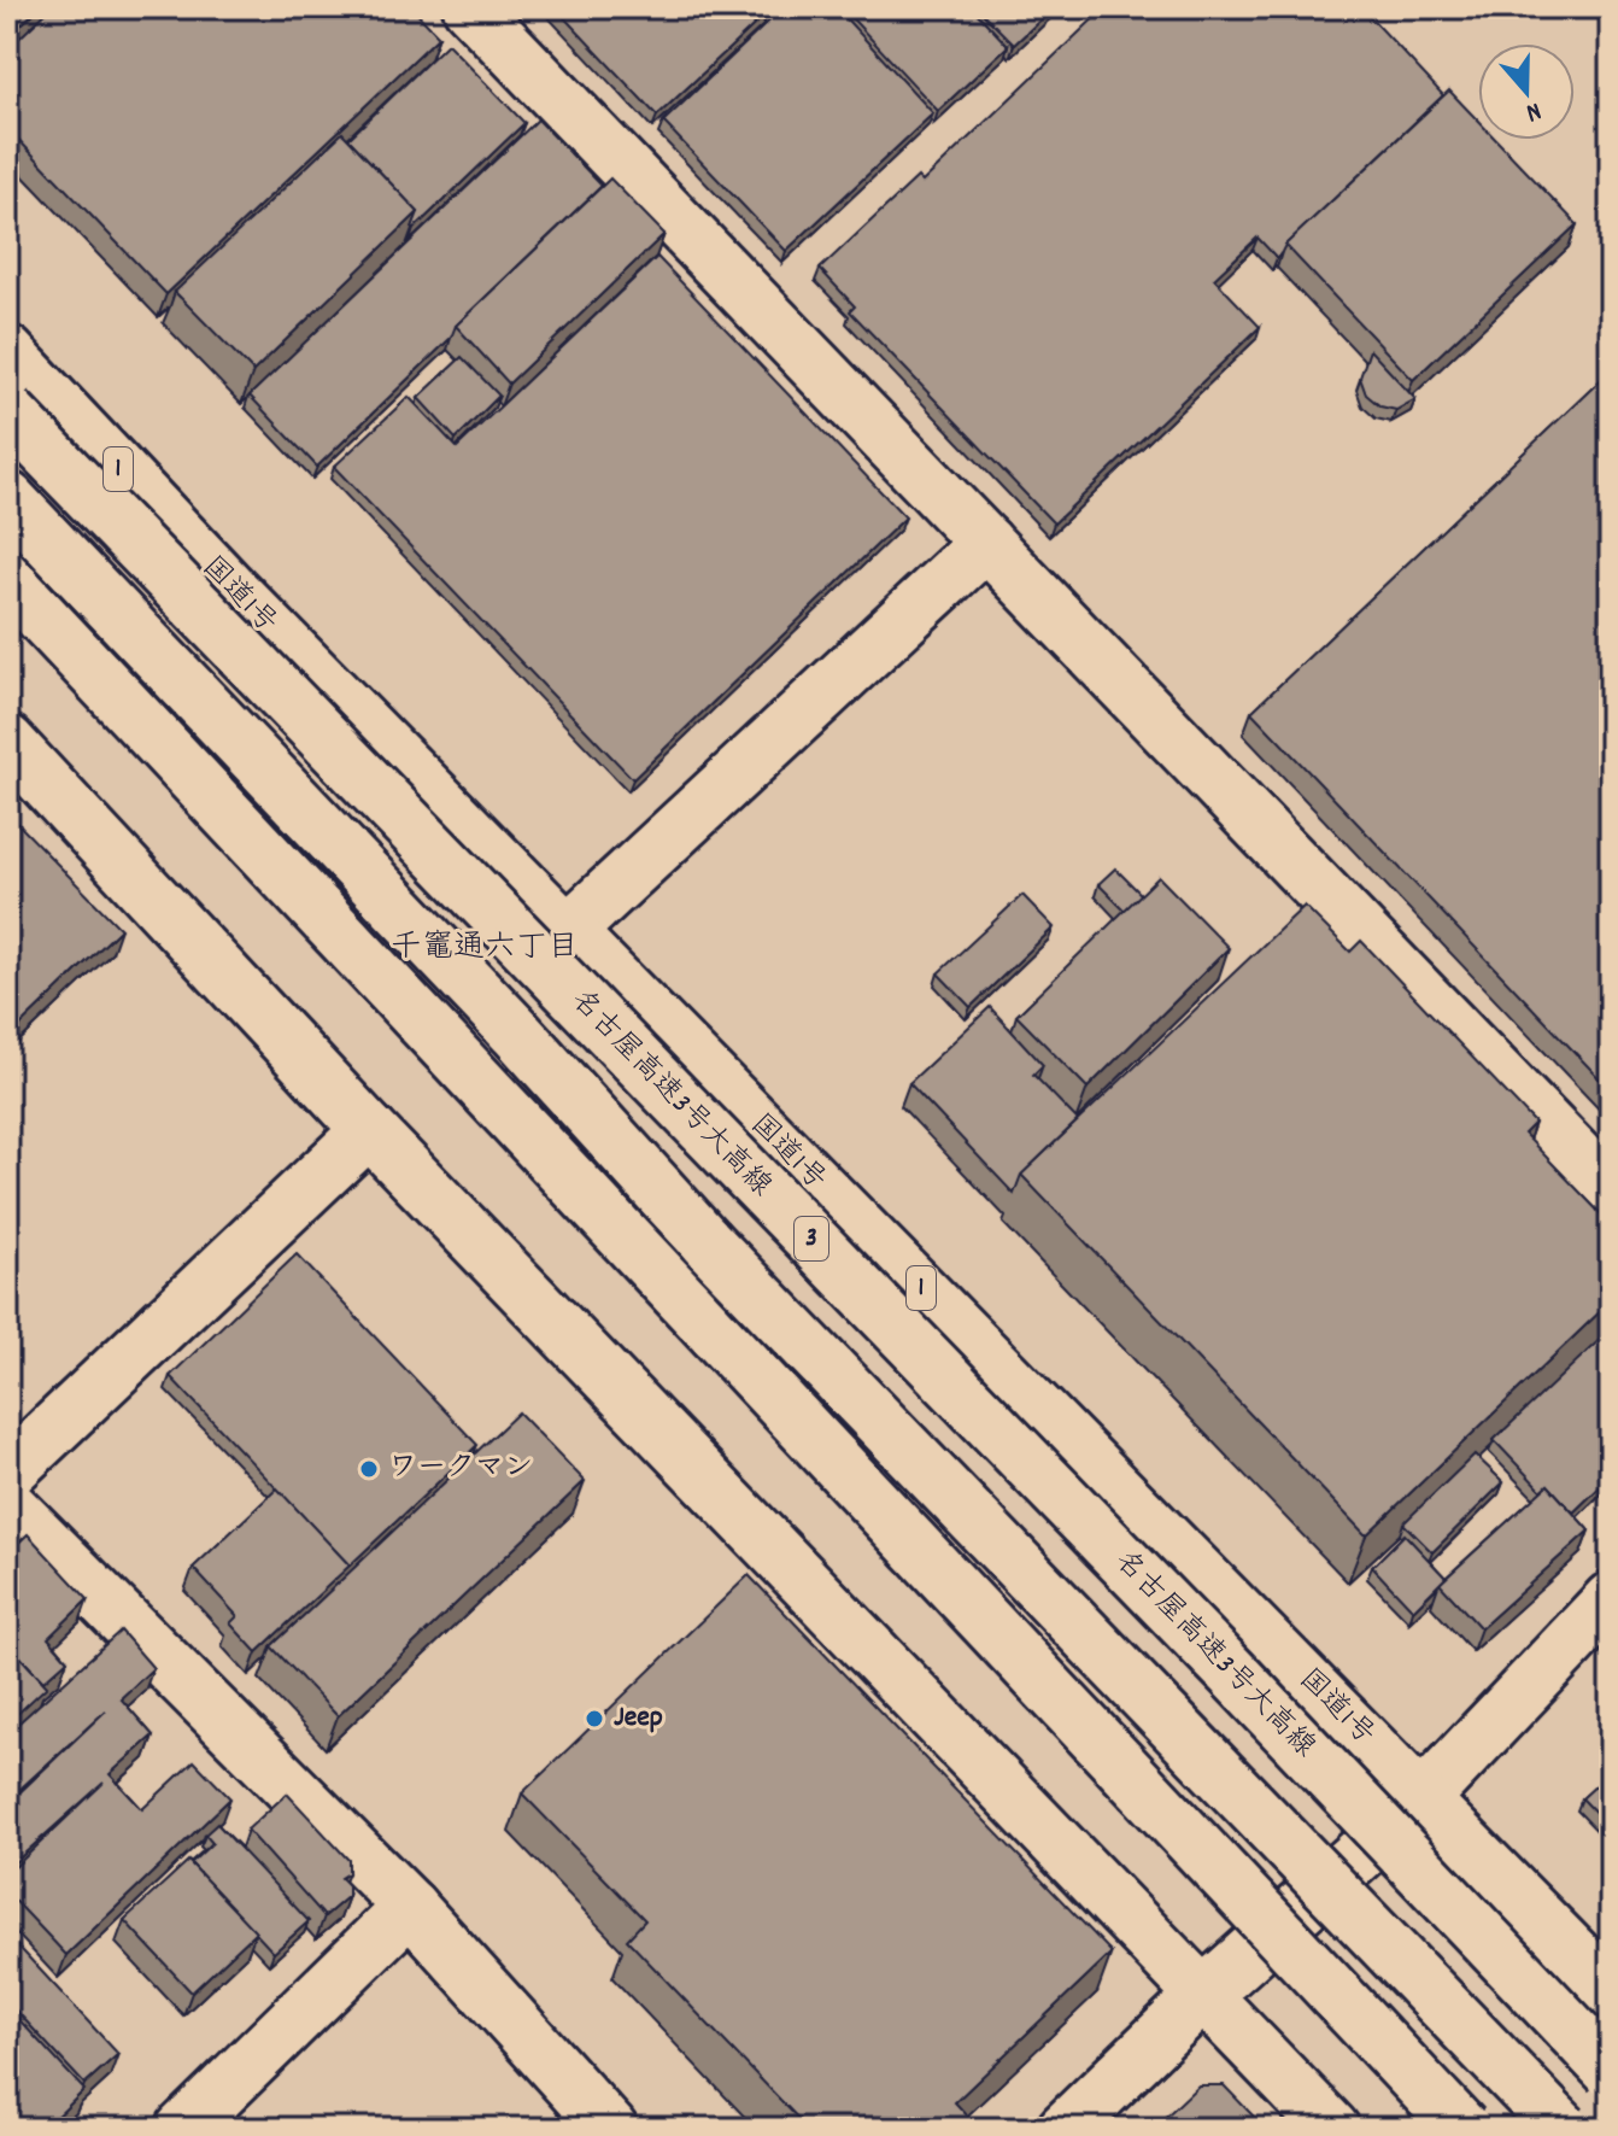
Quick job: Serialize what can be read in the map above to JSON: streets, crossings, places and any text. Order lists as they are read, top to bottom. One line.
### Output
{"streets":{"main road":["1","国道1号","名古屋高速3号大高線","3"]},"districts":["千竈通六丁目"],"places":["ワークマン","Jeep"],"north":"bottom"}
